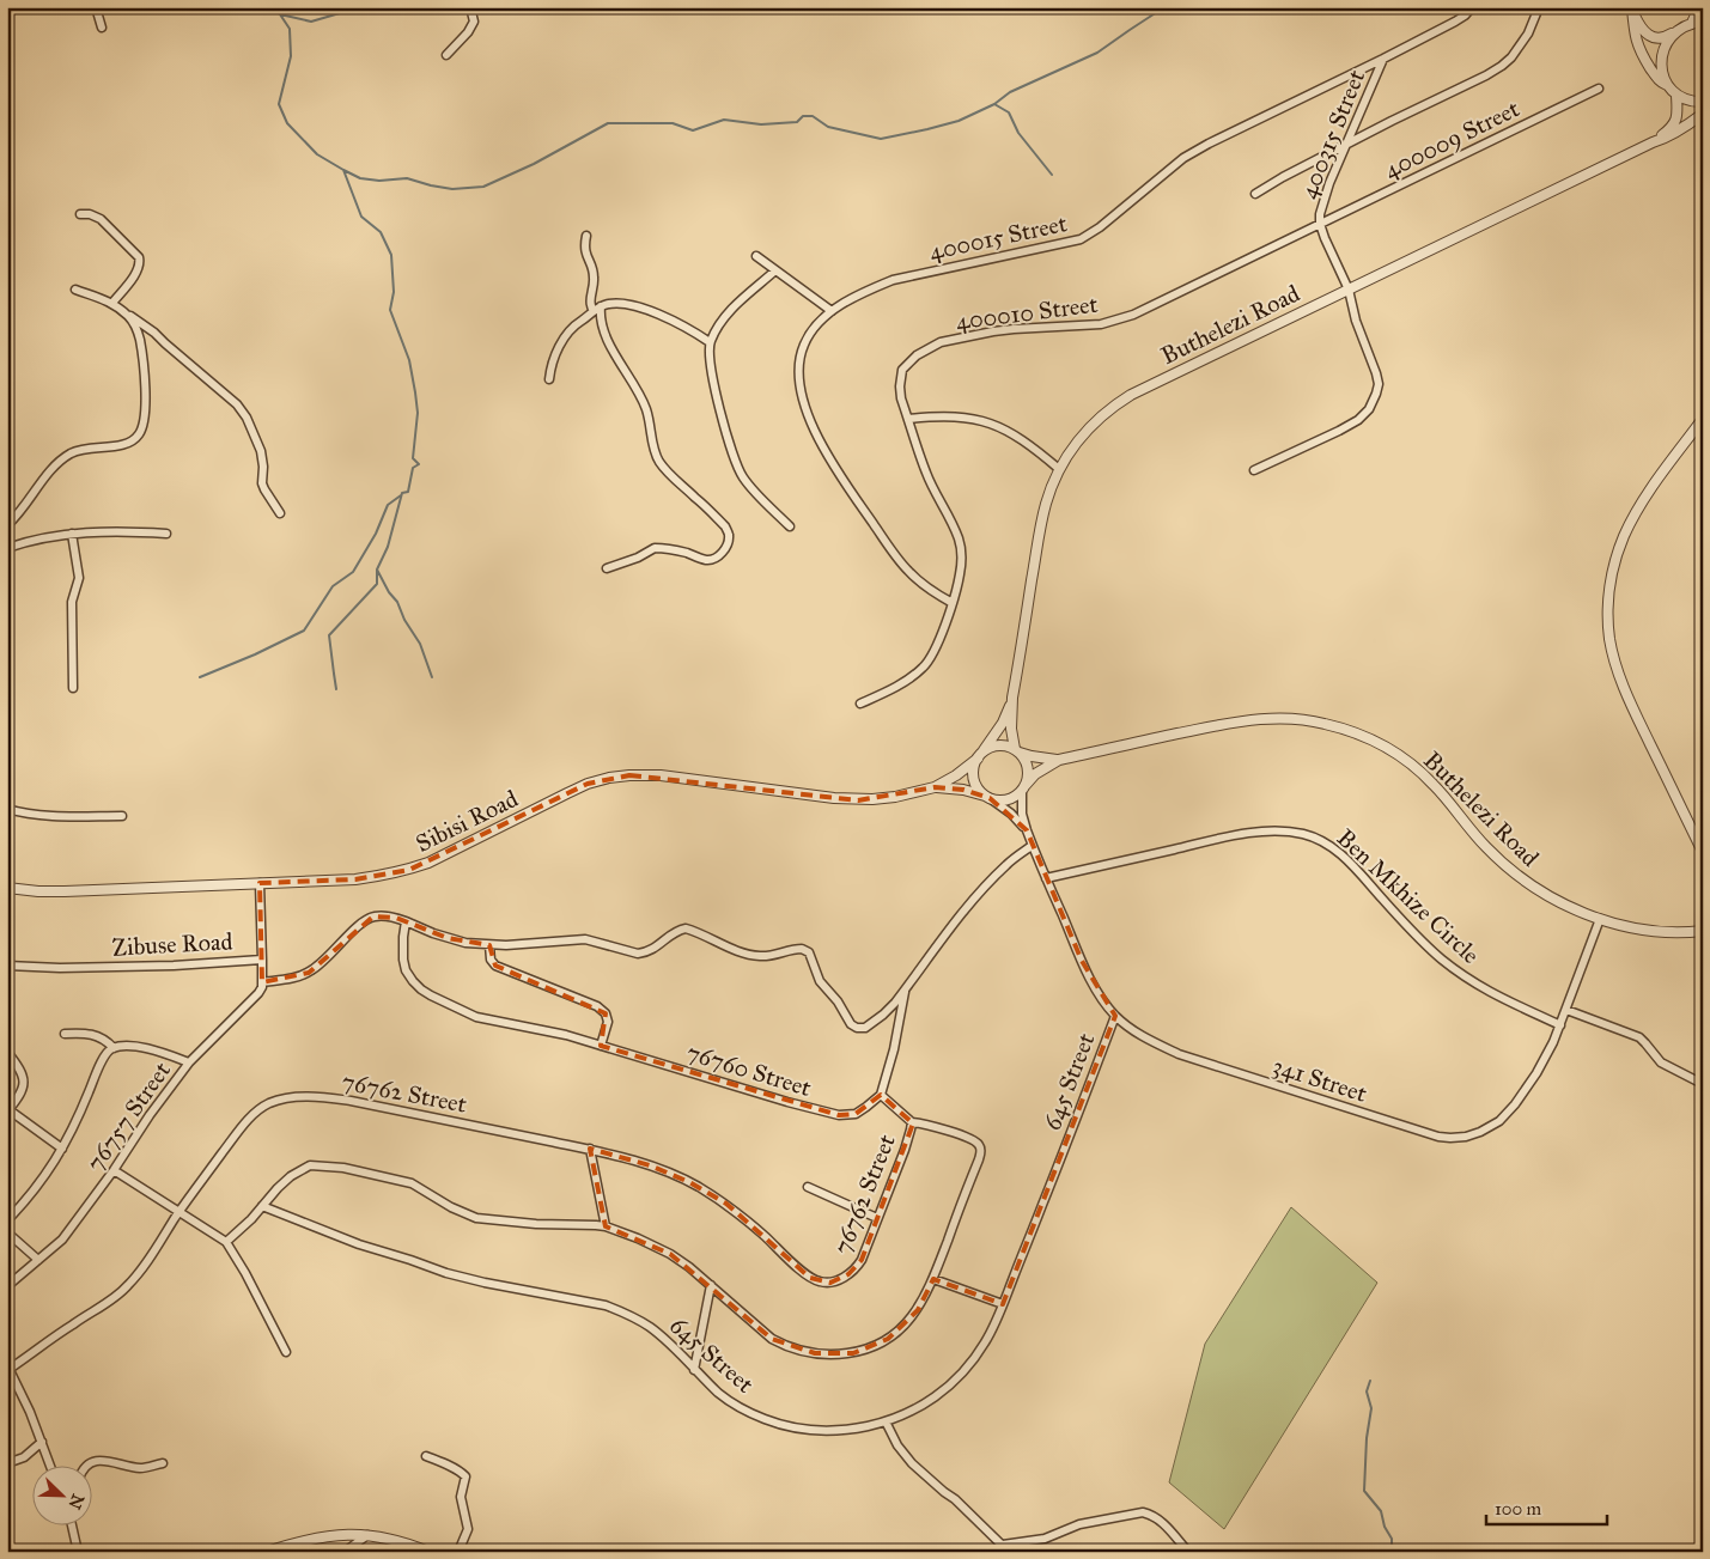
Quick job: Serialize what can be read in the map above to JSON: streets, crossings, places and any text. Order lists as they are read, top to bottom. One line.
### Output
{"streets":{"street":["400315 Street","400009 Street","400015 Street","400010 Street","Buthelezi Road","Sibisi Road","Ben Mkhize Circle","Zibuse Road","76760 Street","341 Street","645 Street","76762 Street","76757 Street"]},"crossings":[["400315 Street","400009 Street"],["400315 Street","400015 Street"],["400315 Street","400010 Street"],["400315 Street","Buthelezi Road"],["400009 Street","400010 Street"],["400015 Street","400010 Street"],["Buthelezi Road","Sibisi Road"],["Buthelezi Road","341 Street"],["Sibisi Road","Zibuse Road"],["Sibisi Road","341 Street"],["Ben Mkhize Circle","341 Street"],["341 Street","645 Street"],["645 Street","76762 Street"]],"scale_bar":"100 m","north":"bottom right"}
